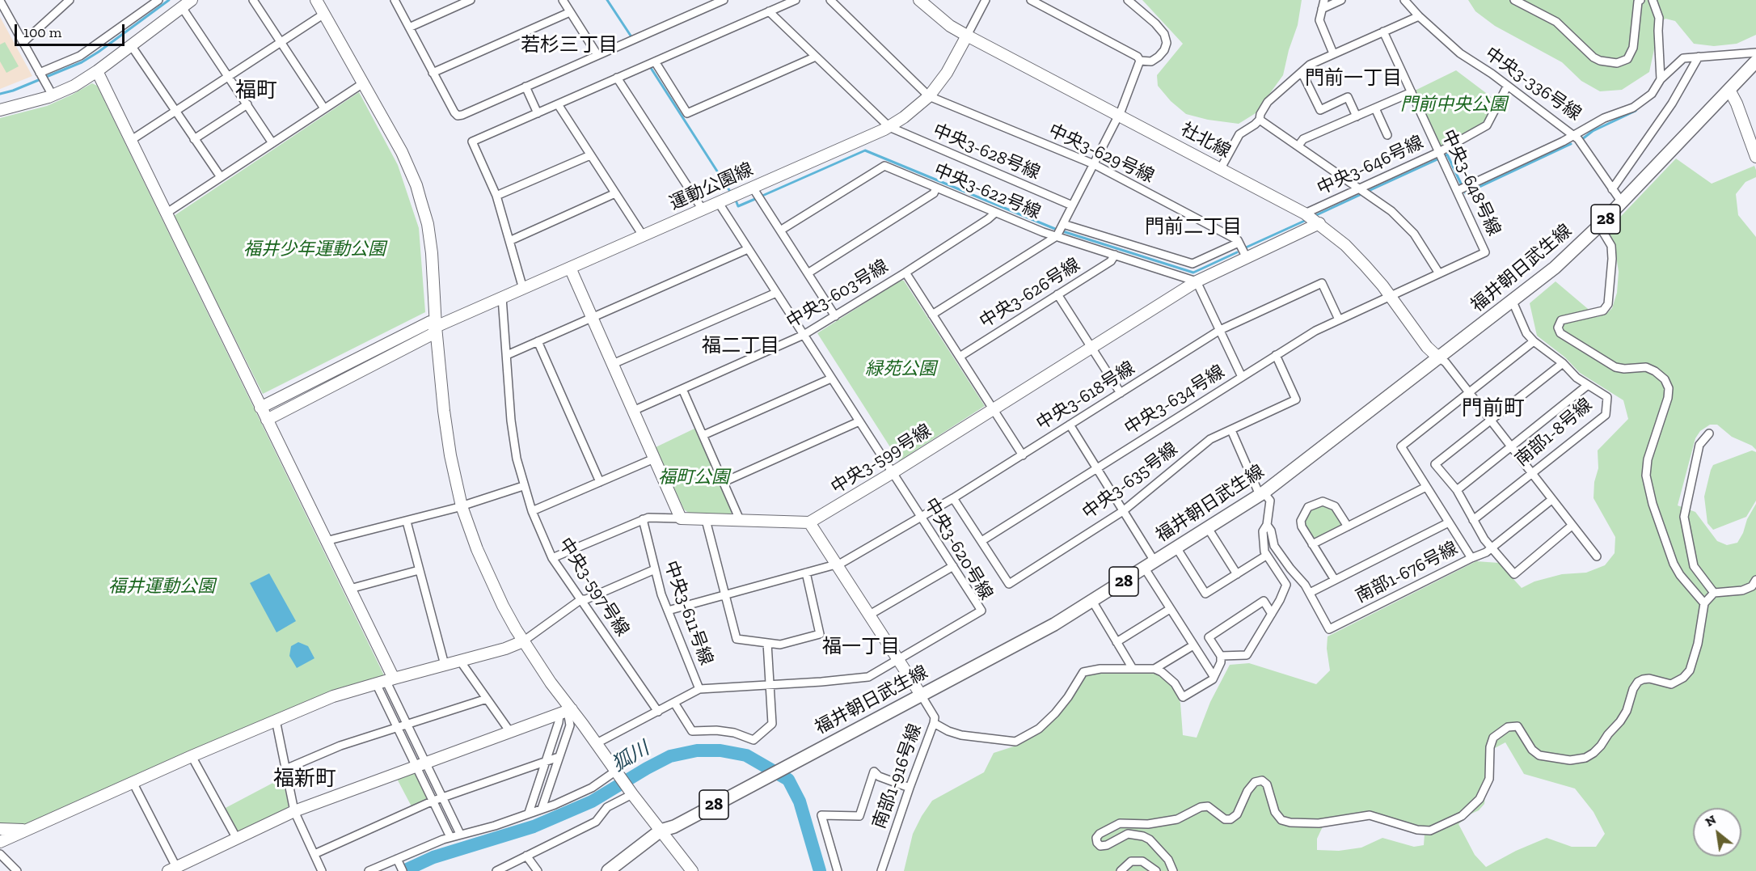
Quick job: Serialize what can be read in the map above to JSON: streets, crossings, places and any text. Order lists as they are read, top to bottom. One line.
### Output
{"streets":{"main road":["28","福井朝日武生線"],"street":["中央3-336号線","社北線","中央3-628号線","中央3-629号線","中央3-646号線","中央3-648号線","運動公園線","中央3-622号線","中央3-626号線","中央3-603号線","中央3-618号線","中央3-634号線","南部1-8号線","中央3-599号線","中央3-635号線","中央3-620号線","南部1-676号線","中央3-597号線","中央3-611号線","南部1-916号線"]},"crossings":[["中央3-336号線","中央3-646号線"],["社北線","中央3-646号線"],["社北線","中央3-648号線"],["社北線","運動公園線"],["社北線","福井朝日武生線"],["社北線","中央3-634号線"],["社北線","中央3-599号線"],["中央3-628号線","運動公園線"],["中央3-629号線","運動公園線"],["中央3-646号線","中央3-648号線"],["中央3-646号線","中央3-599号線"],["中央3-648号線","中央3-634号線"],["運動公園線","中央3-620号線"],["運動公園線","中央3-597号線"],["中央3-622号線","中央3-626号線"],["中央3-622号線","中央3-603号線"],["中央3-622号線","中央3-599号線"],["福井朝日武生線","南部1-8号線"],["福井朝日武生線","南部1-676号線"],["福井朝日武生線","南部1-916号線"],["中央3-603号線","中央3-620号線"],["中央3-618号線","中央3-634号線"],["中央3-618号線","中央3-635号線"],["中央3-618号線","中央3-620号線"],["中央3-618号線","中央3-611号線"],["中央3-634号線","中央3-635号線"],["中央3-599号線","中央3-620号線"],["中央3-635号線","南部1-676号線"]],"districts":["若杉三丁目","門前一丁目","福町","門前二丁目","福二丁目","門前町","福一丁目","福新町"],"water":["狐川"],"parks":["門前中央公園","福井少年運動公園","緑苑公園","福町公園","福井運動公園"],"scale_bar":"100 m","north":"top left"}
